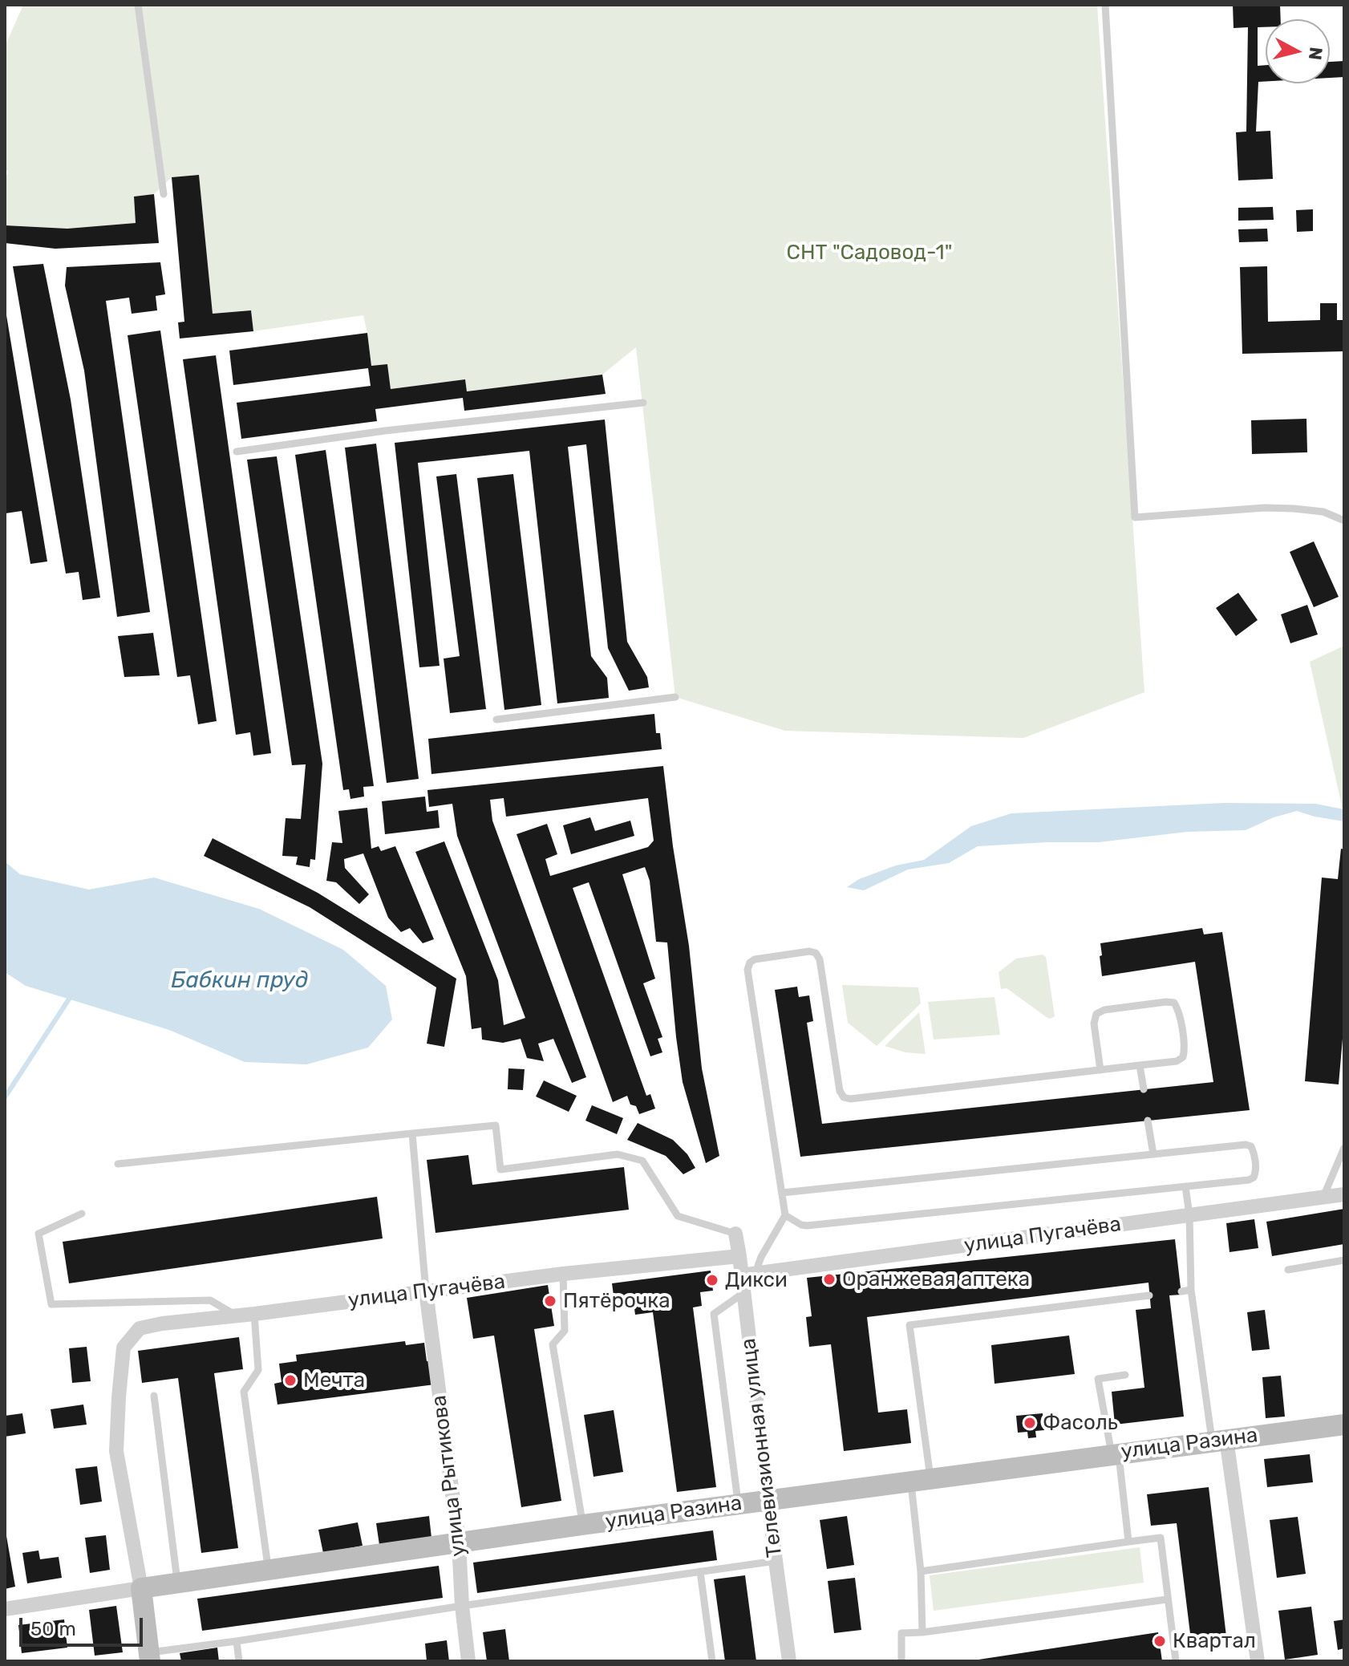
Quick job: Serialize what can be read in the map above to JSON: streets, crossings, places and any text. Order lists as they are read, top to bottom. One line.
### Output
{"streets":{"street":["улица Пугачёва","улица Разина","Телевизионная улица","улица Рытикова"]},"crossings":[["улица Пугачёва","улица Разина"],["улица Пугачёва","Телевизионная улица"],["улица Пугачёва","улица Рытикова"],["улица Разина","Телевизионная улица"],["улица Разина","улица Рытикова"]],"water":["Бабкин пруд"],"parks":["СНТ \"Садовод-1\""],"places":["Оранжевая аптека","Дикси","Пятёрочка","Мечта","Фасоль","Квартал"],"scale_bar":"50 m","north":"right"}
